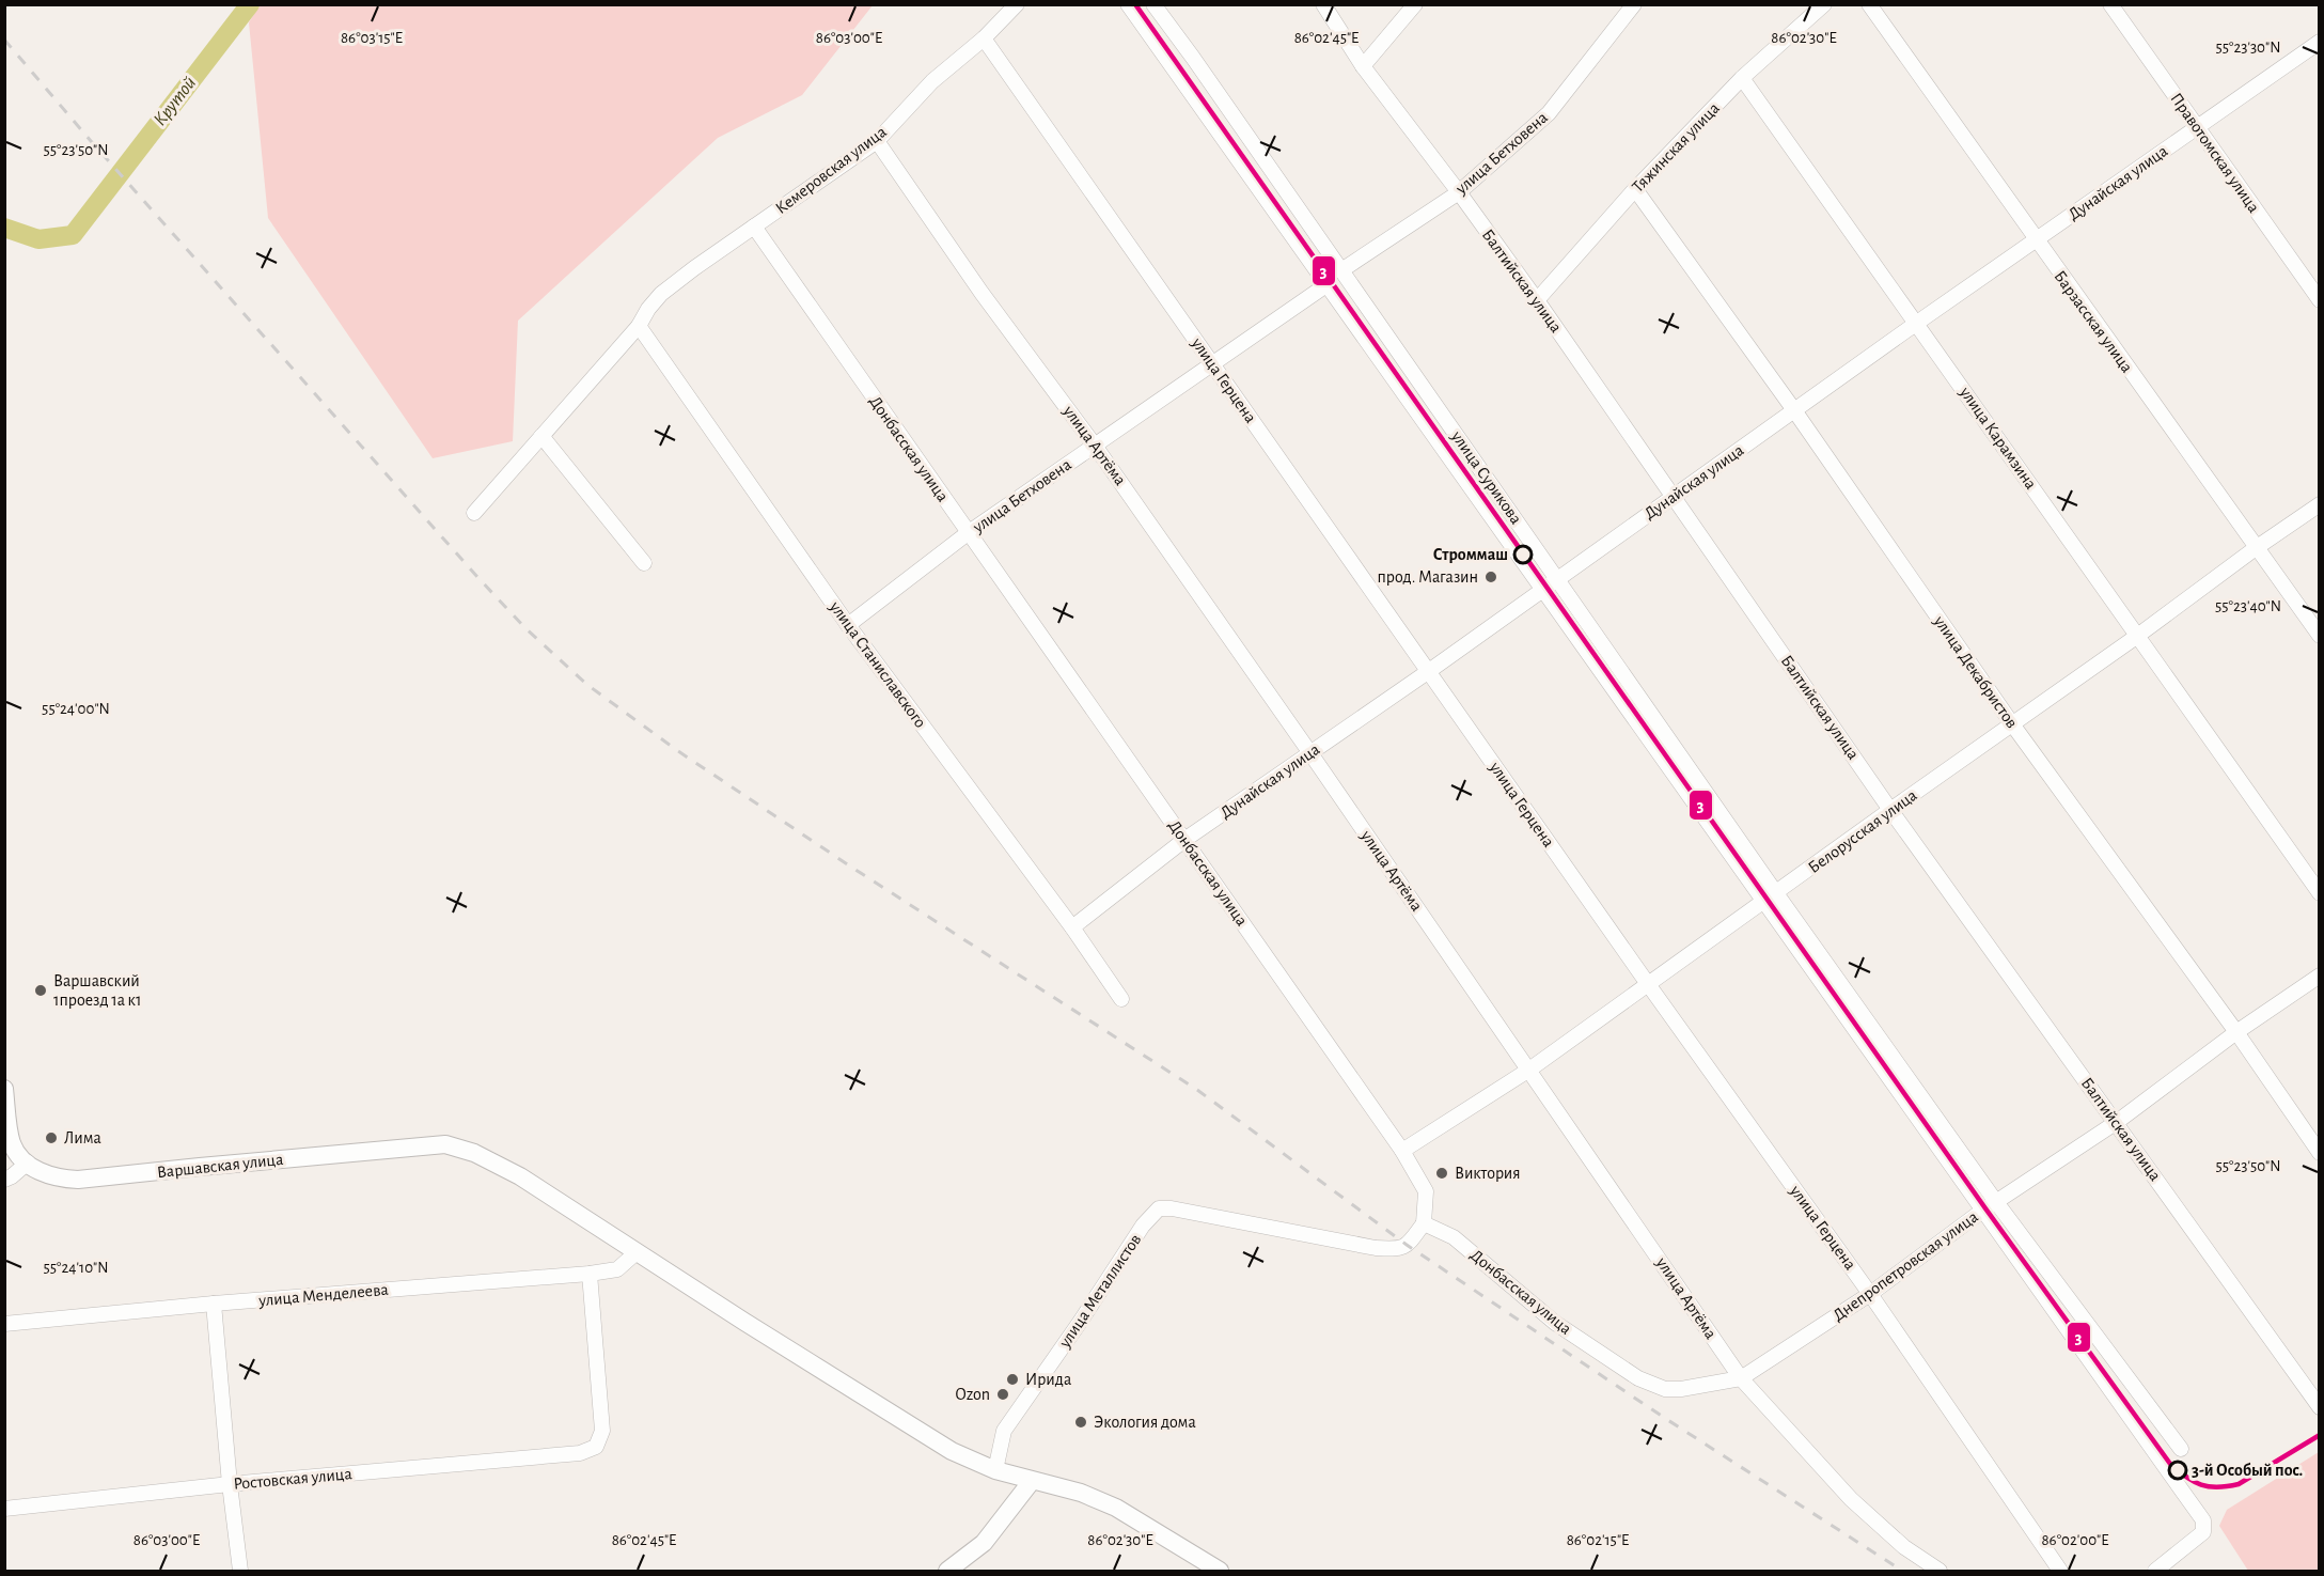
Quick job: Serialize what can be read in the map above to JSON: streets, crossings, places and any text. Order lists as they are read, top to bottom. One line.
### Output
{"streets":{"main road":["Варшавская улица"],"street":["Тяжинская улица","улица Бетховена","Правотомская улица","Кемеровская улица","Дунайская улица","Балтийская улица","Барзасская улица","улица Герцена","улица Карамзина","улица Артёма","Донбасская улица","улица Сурикова","улица Станиславского","улица Декабристов","Белорусская улица","Днепропетровская улица","улица Металлистов","улица Менделеева","Ростовская улица"]},"crossings":[["Тяжинская улица","Балтийская улица"],["Тяжинская улица","улица Карамзина"],["Тяжинская улица","улица Декабристов"],["улица Бетховена","Балтийская улица"],["улица Бетховена","улица Герцена"],["улица Бетховена","улица Артёма"],["улица Бетховена","Донбасская улица"],["улица Бетховена","улица Сурикова"],["улица Бетховена","улица Станиславского"],["Правотомская улица","Дунайская улица"],["Кемеровская улица","улица Герцена"],["Кемеровская улица","улица Артёма"],["Кемеровская улица","Донбасская улица"],["Кемеровская улица","улица Станиславского"],["Дунайская улица","Балтийская улица"],["Дунайская улица","Барзасская улица"],["Дунайская улица","улица Герцена"],["Дунайская улица","улица Карамзина"],["Дунайская улица","улица Артёма"],["Дунайская улица","Донбасская улица"],["Дунайская улица","улица Сурикова"],["Дунайская улица","улица Станиславского"],["Дунайская улица","улица Декабристов"],["Балтийская улица","Белорусская улица"],["Балтийская улица","Днепропетровская улица"],["Барзасская улица","Белорусская улица"],["улица Герцена","Белорусская улица"],["улица Герцена","Днепропетровская улица"],["улица Карамзина","Белорусская улица"],["улица Артёма","Донбасская улица"],["улица Артёма","Белорусская улица"],["улица Артёма","Днепропетровская улица"],["Донбасская улица","Белорусская улица"],["Донбасская улица","Днепропетровская улица"],["Донбасская улица","улица Металлистов"],["улица Сурикова","Белорусская улица"],["улица Сурикова","Днепропетровская улица"],["улица Декабристов","Белорусская улица"],["улица Декабристов","Днепропетровская улица"],["Варшавская улица","улица Менделеева"],["улица Менделеева","Ростовская улица"]],"water":["Крутой"],"places":["Строммаш","прод. Магазин","Варшавский 1проезд 1а к1","Лима","Виктория","Ирида","Ozon","Экология дома","3-й Особый пос."],"lines":["transit line 3"],"coordinates":["86°03'00\"E","86°02'45\"E","86°02'30\"E","86°03'15\"E","55°23'30\"N","55°23'50\"N","55°23'40\"N","55°24'00\"N","55°24'10\"N","86°02'15\"E","86°02'00\"E"]}
